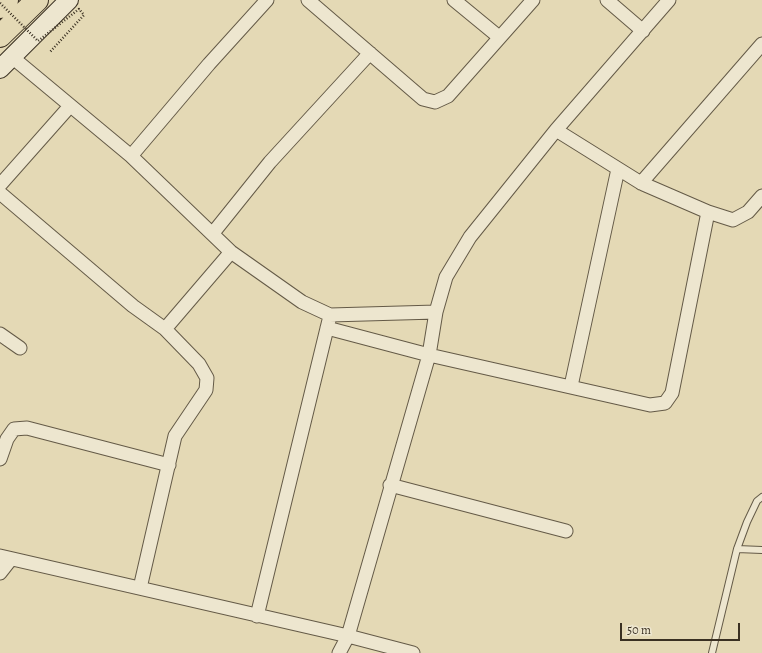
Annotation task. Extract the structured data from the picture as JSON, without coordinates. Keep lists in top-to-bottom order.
{
  "scale_bar": "50 m"
}
